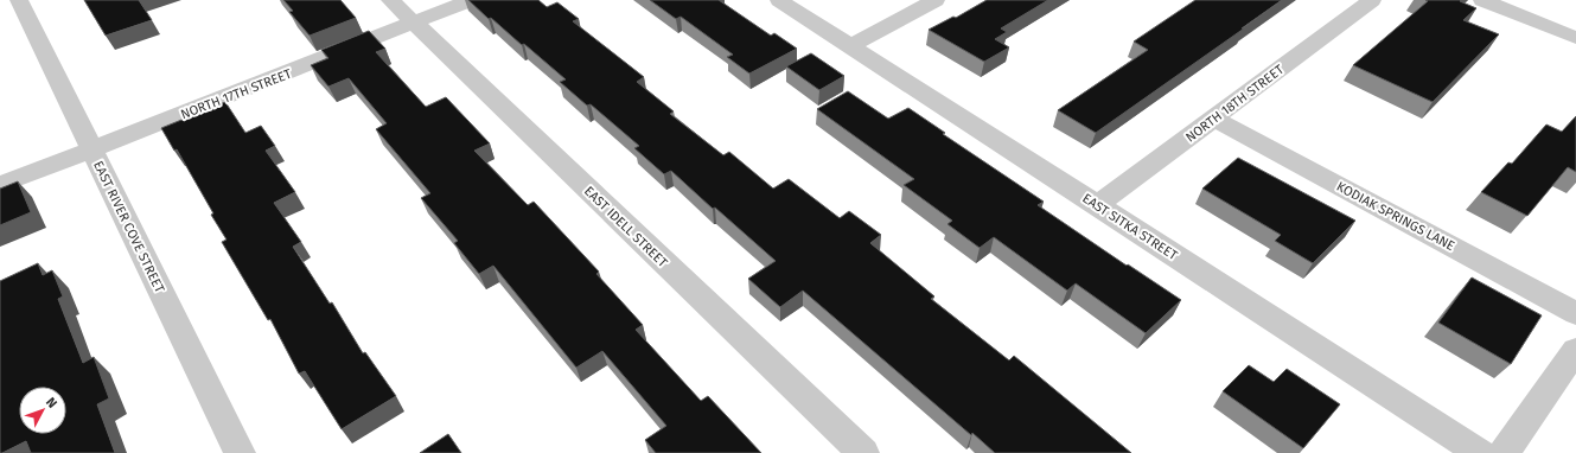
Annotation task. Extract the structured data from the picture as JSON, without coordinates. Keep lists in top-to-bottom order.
{
  "streets": {
    "street": [
      "NORTH 17TH STREET",
      "NORTH 18TH STREET",
      "KODIAK SPRINGS LANE",
      "EAST RIVER COVE STREET",
      "EAST IDELL STREET",
      "EAST SITKA STREET"
    ]
  },
  "crossings": [
    ["NORTH 17TH STREET", "EAST RIVER COVE STREET"],
    ["NORTH 17TH STREET", "EAST IDELL STREET"],
    ["NORTH 18TH STREET", "KODIAK SPRINGS LANE"],
    ["NORTH 18TH STREET", "EAST SITKA STREET"]
  ],
  "north": "top right"
}
